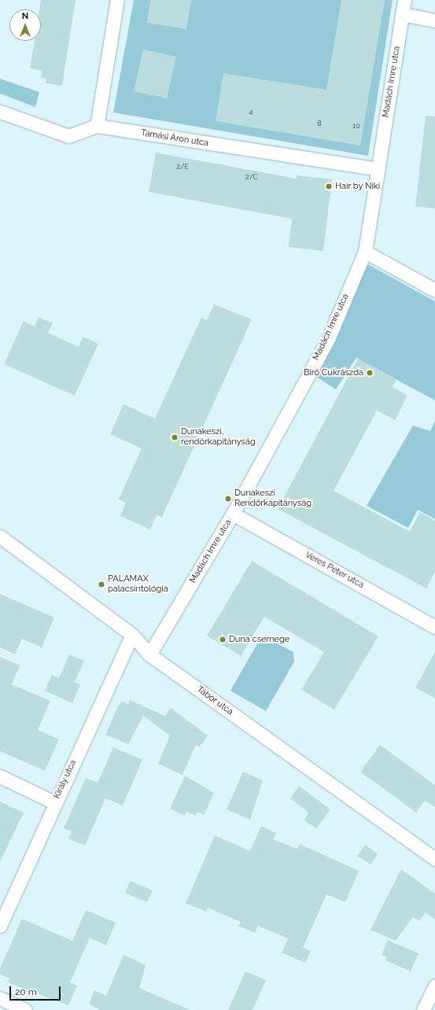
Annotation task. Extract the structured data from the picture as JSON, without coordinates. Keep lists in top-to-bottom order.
{
  "streets": {
    "street": [
      "Madách Imre utca",
      "Tamási Áron utca",
      "Veres Péter utca",
      "Tábor utca",
      "Király utca"
    ]
  },
  "crossings": [
    ["Madách Imre utca", "Tamási Áron utca"],
    ["Madách Imre utca", "Veres Péter utca"],
    ["Madách Imre utca", "Tábor utca"],
    ["Tábor utca", "Király utca"]
  ],
  "places": [
    "Hair by Niki",
    "Bíró Cukrászda",
    "Dunakeszi, rendőrkapitányság",
    "Dunakeszi Rendőrkapitányság",
    "PALAMAX palacsintológia",
    "Duna csemege"
  ],
  "house_numbers": [
    "4",
    "8",
    "10",
    "2/E",
    "2/C"
  ],
  "scale_bar": "20 m",
  "north": "top"
}
